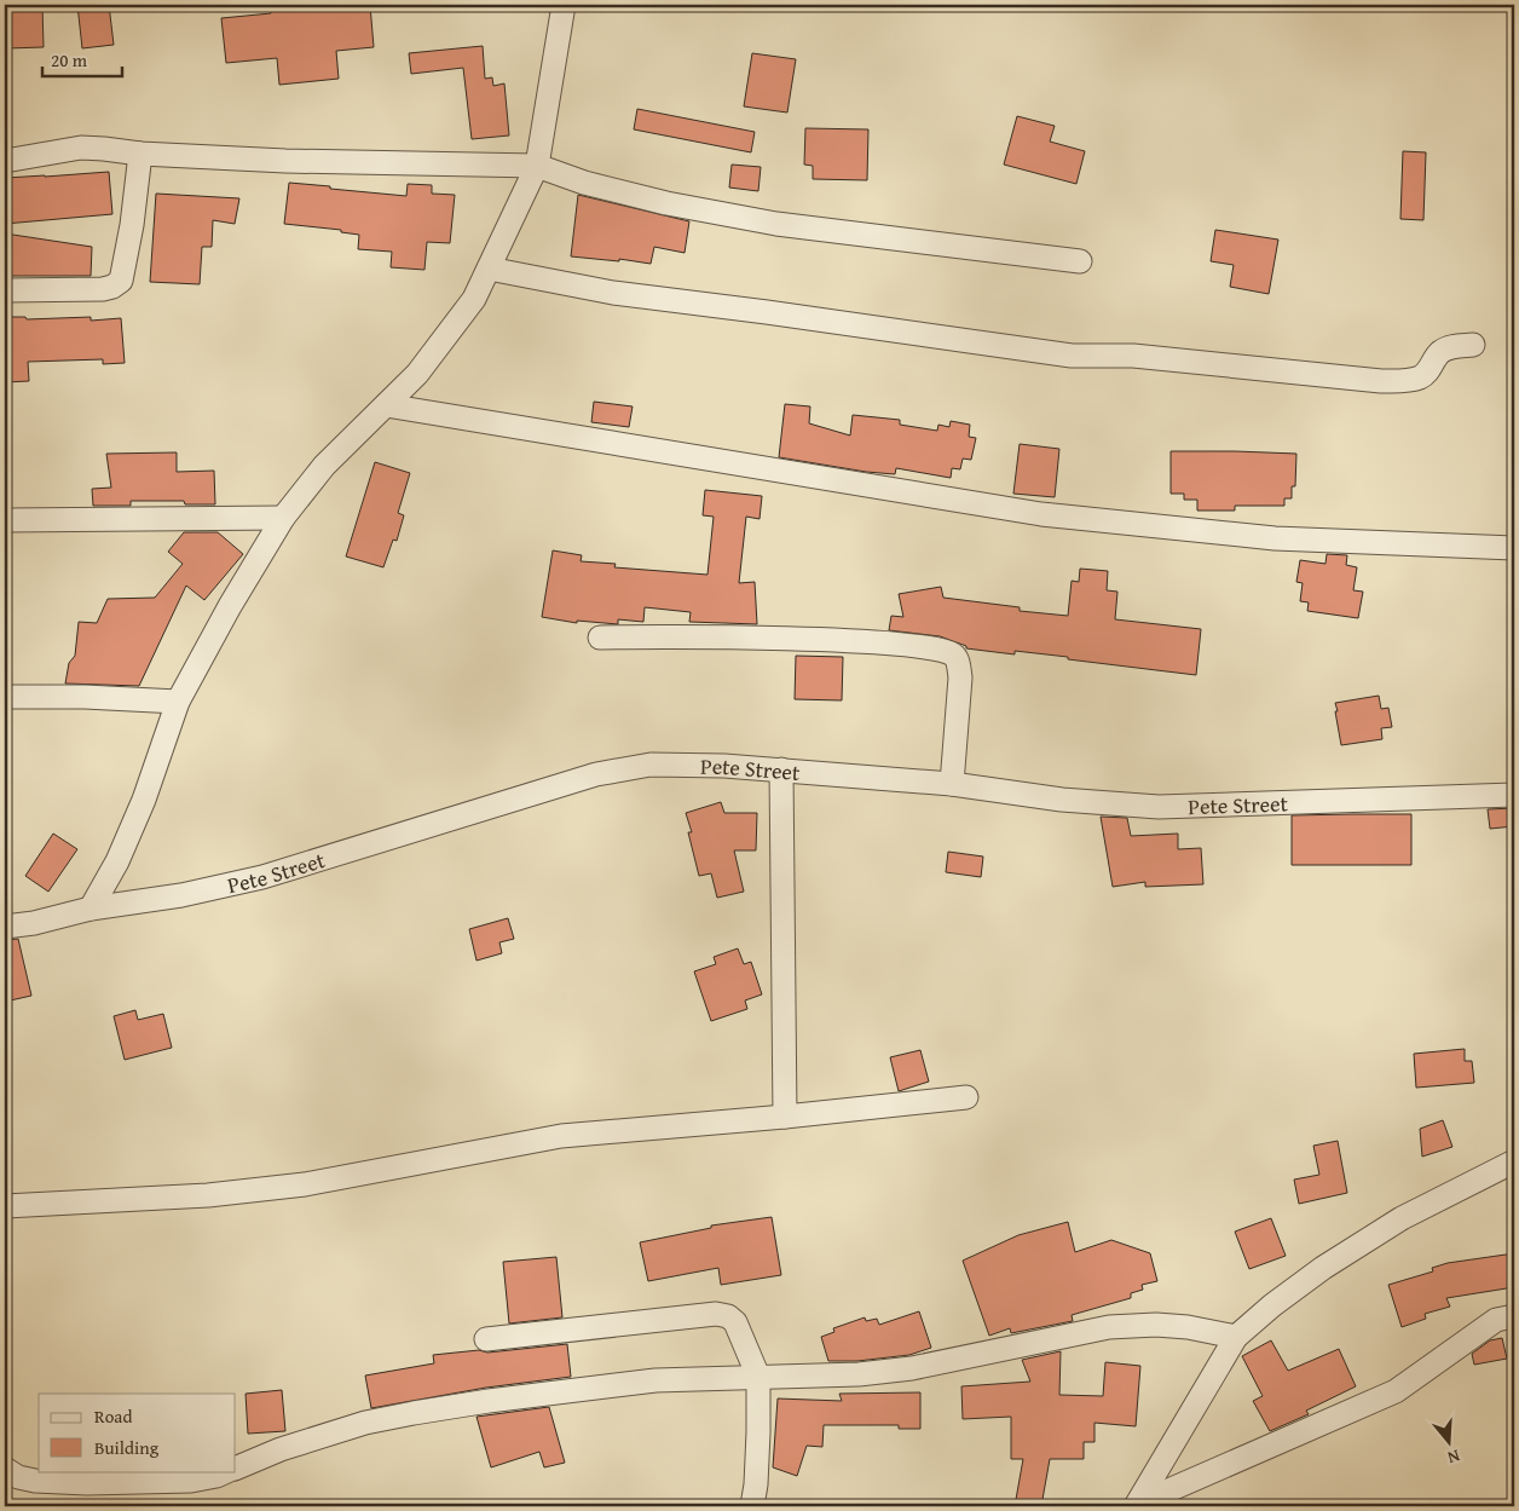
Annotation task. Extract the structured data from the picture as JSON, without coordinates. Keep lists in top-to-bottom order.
{
  "streets": {
    "street": ["Pete Street"]
  },
  "legend": ["Road", "Building"],
  "scale_bar": "20 m",
  "north": "bottom"
}
